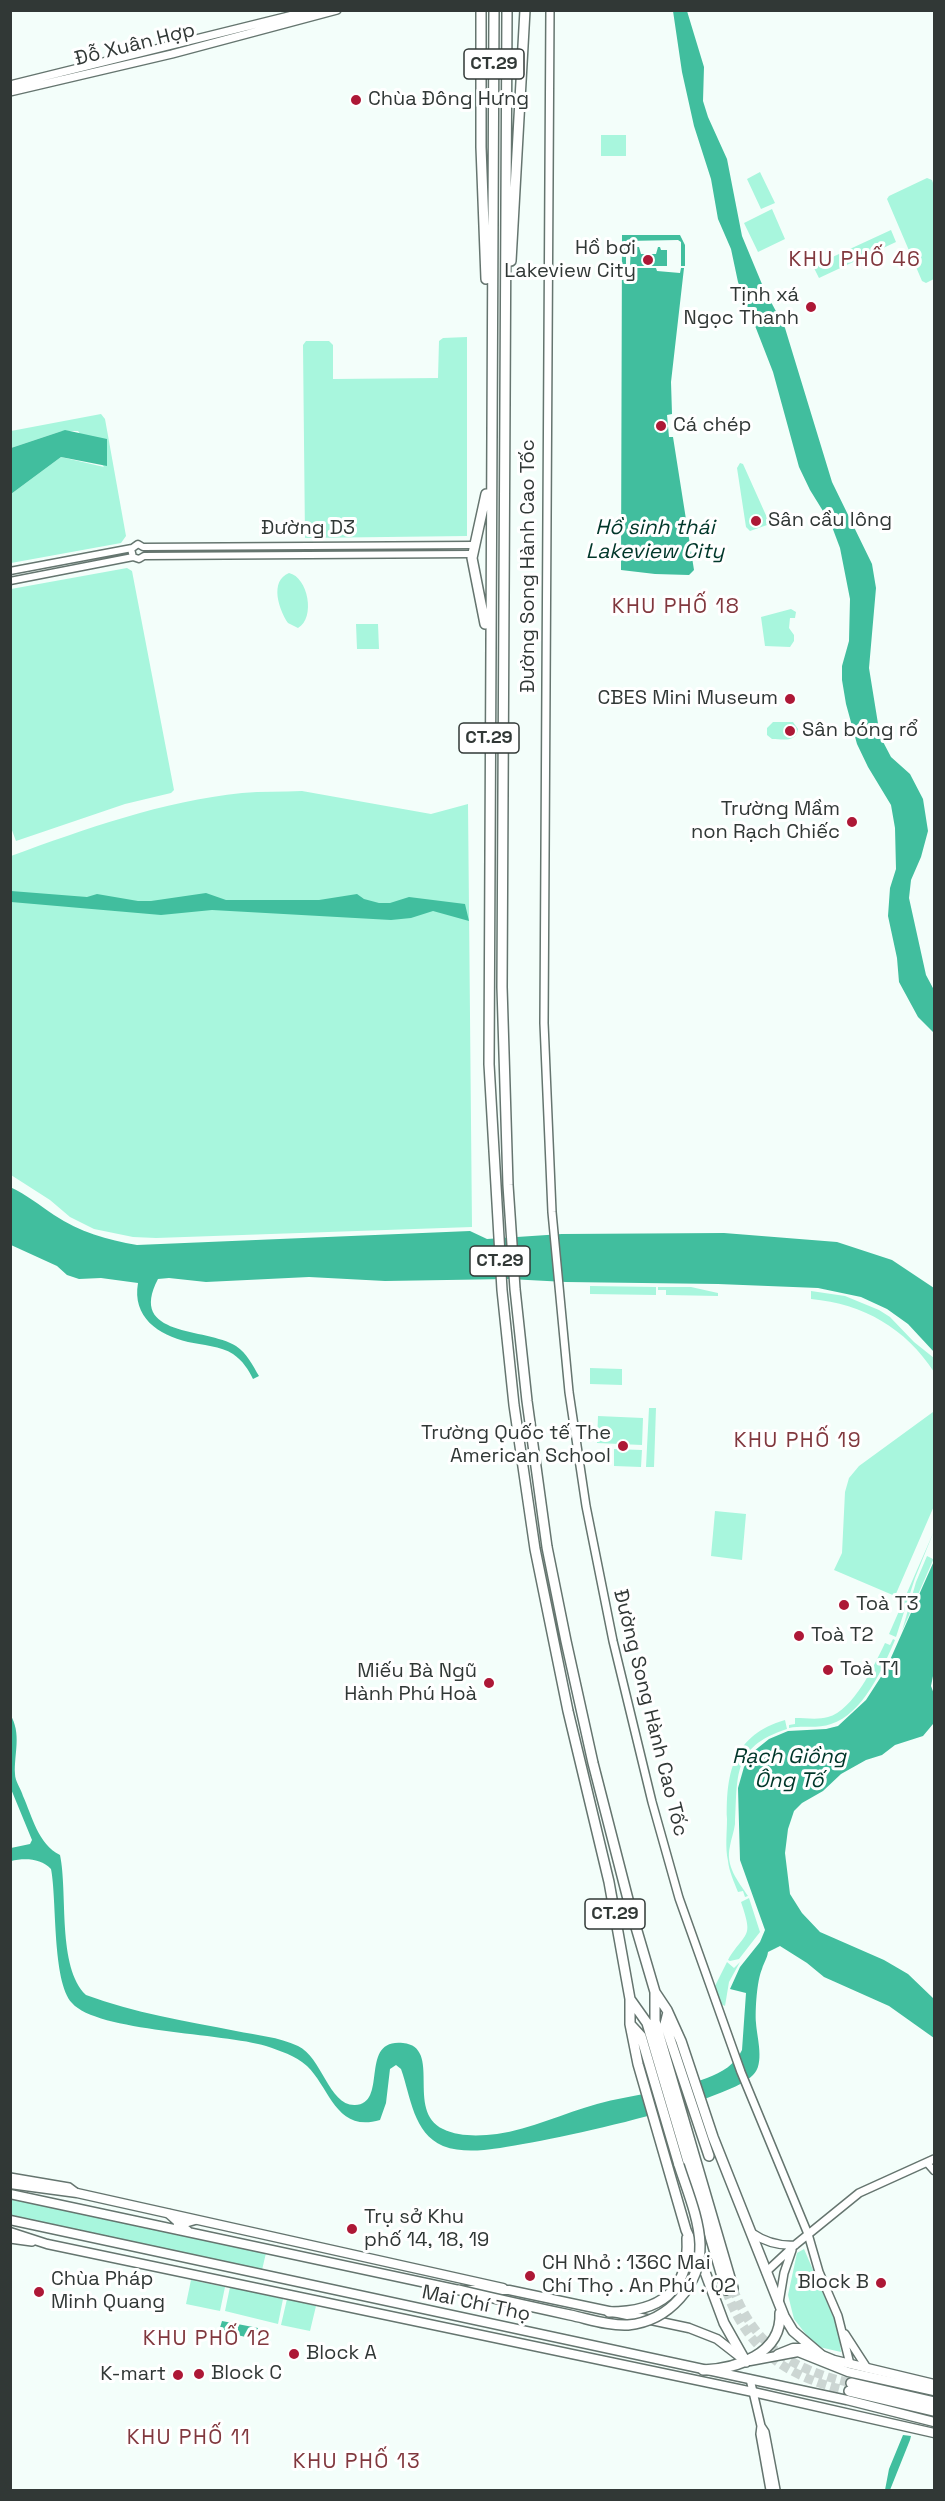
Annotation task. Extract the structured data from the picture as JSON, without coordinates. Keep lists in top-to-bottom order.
{
  "streets": {
    "highway": ["CT.29"],
    "main road": ["Đỗ Xuân Hợp", "Đường Song Hành Cao Tốc", "Mai Chí Thọ"],
    "street": ["Đường D3"]
  },
  "crossings": [
    ["CT.29", "Mai Chí Thọ"]
  ],
  "districts": [
    "KHU PHỐ 46",
    "KHU PHỐ 18",
    "KHU PHỐ 19",
    "KHU PHỐ 12",
    "KHU PHỐ 11",
    "KHU PHỐ 13"
  ],
  "water": ["Hồ sinh thái Lakeview City", "Rạch Giồng Ông Tố"],
  "places": [
    "Chùa Đông Hưng",
    "Hồ bơi Lakeview City",
    "Tịnh xá Ngọc Thanh",
    "Cá chép",
    "Sân cầu lông",
    "CBES Mini Museum",
    "Sân bóng rổ",
    "Trường Mầm non Rạch Chiếc",
    "Trường Quốc tế The American School",
    "Toà T3",
    "Toà T2",
    "Toà T1",
    "Miếu Bà Ngũ Hành Phú Hoà",
    "Trụ sở Khu phố 14, 18, 19",
    "CH Nhỏ : 136C Mai Chí Thọ . An Phú . Q2",
    "Block B",
    "Chùa Pháp Minh Quang",
    "Block A",
    "Block C",
    "K-mart"
  ]
}
